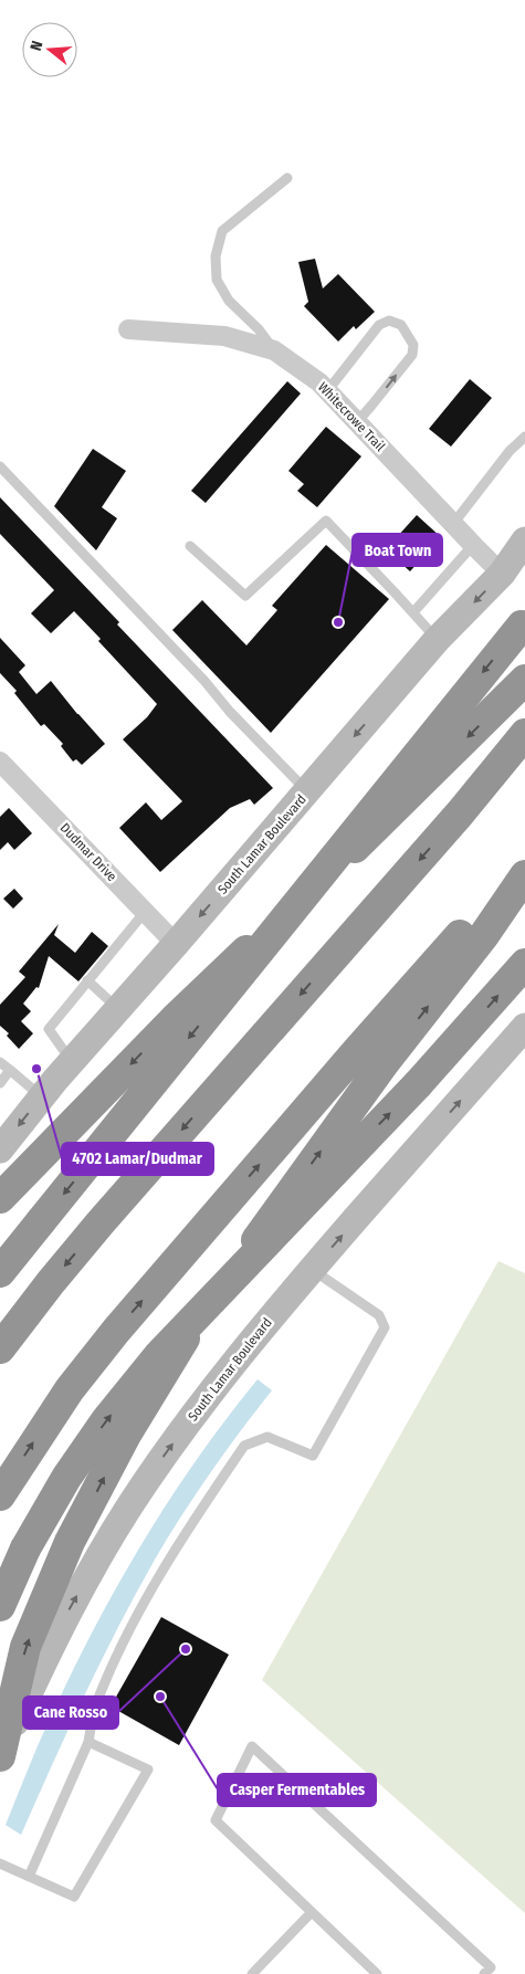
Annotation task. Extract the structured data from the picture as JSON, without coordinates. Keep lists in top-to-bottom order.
{
  "streets": {
    "main road": ["South Lamar Boulevard"],
    "street": ["Whitecrowe Trail", "Dudmar Drive"]
  },
  "crossings": [
    ["Whitecrowe Trail", "South Lamar Boulevard"],
    ["South Lamar Boulevard", "Dudmar Drive"]
  ],
  "places": [
    "Boat Town",
    "4702 Lamar/Dudmar",
    "Cane Rosso",
    "Casper Fermentables"
  ],
  "north": "left"
}
